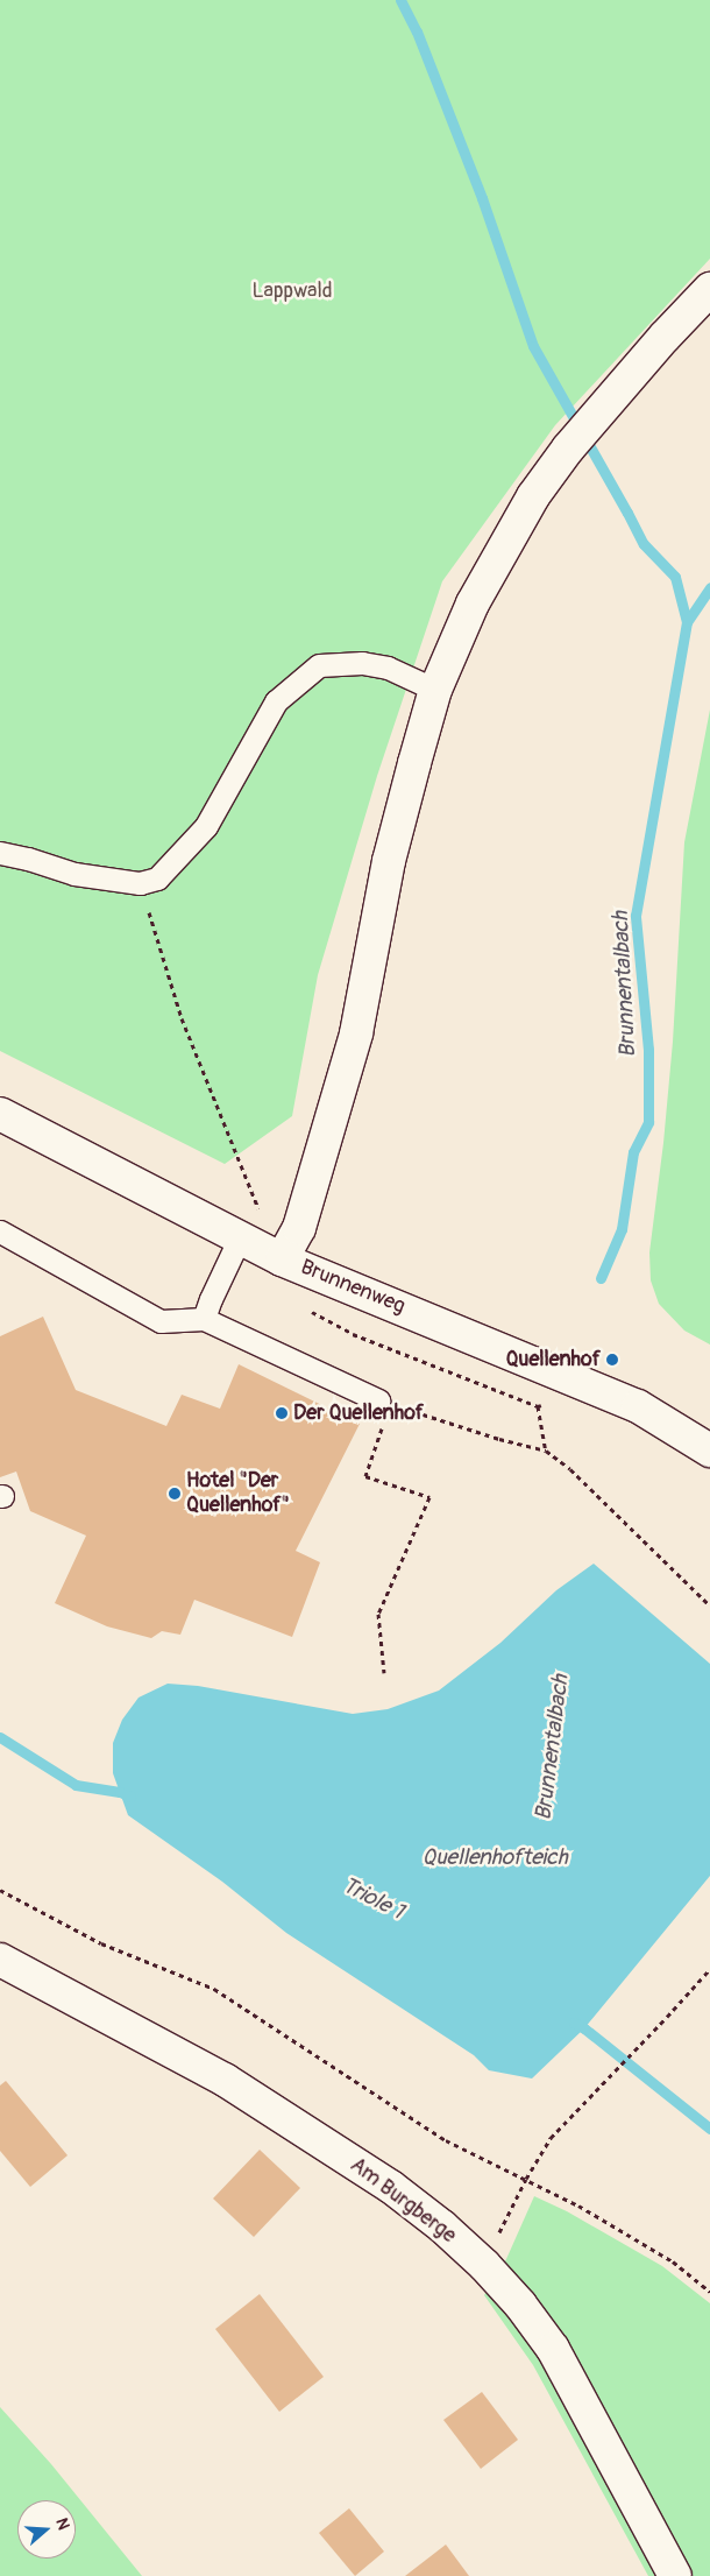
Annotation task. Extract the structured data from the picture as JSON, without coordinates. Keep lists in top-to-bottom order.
{
  "streets": {
    "main road": ["Brunnenweg", "Am Burgberge"]
  },
  "water": ["Brunnentalbach", "Quellenhofteich", "Triole 1"],
  "parks": ["Lappwald"],
  "places": ["Quellenhof", "Der Quellenhof", "Hotel \"Der Quellenhof\""],
  "north": "right"
}
